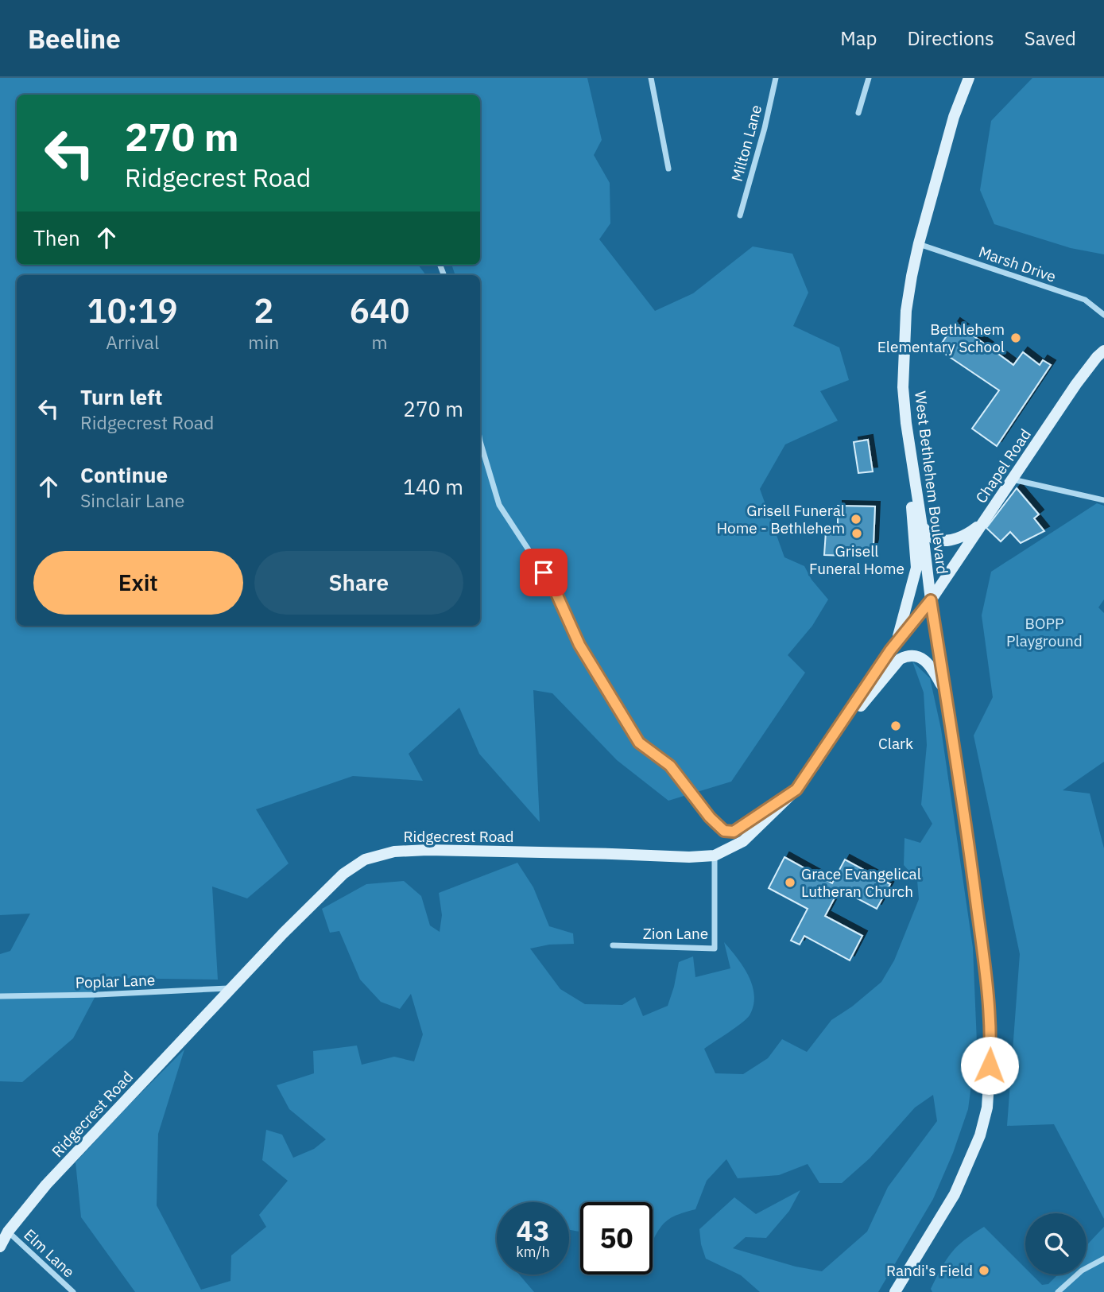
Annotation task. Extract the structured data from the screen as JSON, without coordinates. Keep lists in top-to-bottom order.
{
  "streets": {
    "main road": ["Chapel Road", "West Bethlehem Boulevard", "Ridgecrest Road"],
    "street": [
      "Milton Lane",
      "Marsh Drive",
      "Zion Lane",
      "Poplar Lane",
      "Elm Lane"
    ]
  },
  "crossings": [
    ["Marsh Drive", "West Bethlehem Boulevard"],
    ["Chapel Road", "West Bethlehem Boulevard"],
    ["Chapel Road", "Ridgecrest Road"],
    ["West Bethlehem Boulevard", "Ridgecrest Road"],
    ["Ridgecrest Road", "Zion Lane"],
    ["Ridgecrest Road", "Poplar Lane"],
    ["Ridgecrest Road", "Elm Lane"]
  ],
  "parks": ["BOPP Playground"],
  "places": [
    "Bethlehem Elementary School",
    "Grisell Funeral Home - Bethlehem",
    "Grisell Funeral Home",
    "Clark",
    "Grace Evangelical Lutheran Church",
    "Randi's Field"
  ],
  "page": {
    "header": "Beeline",
    "nav": ["Map", "Directions", "Saved"],
    "turn": ["270 m", "Ridgecrest Road"],
    "then": "Then",
    "eta": [
      "10:19",
      "Arrival",
      "2",
      "min",
      "640",
      "m"
    ],
    "list": [
      {
        "name": "Turn left",
        "note": "Ridgecrest Road",
        "value": "270 m"
      },
      {
        "name": "Continue",
        "note": "Sinclair Lane",
        "value": "140 m"
      }
    ],
    "buttons": ["Exit", "Share"],
    "speed": "43 km/h",
    "limit": "50"
  }
}
